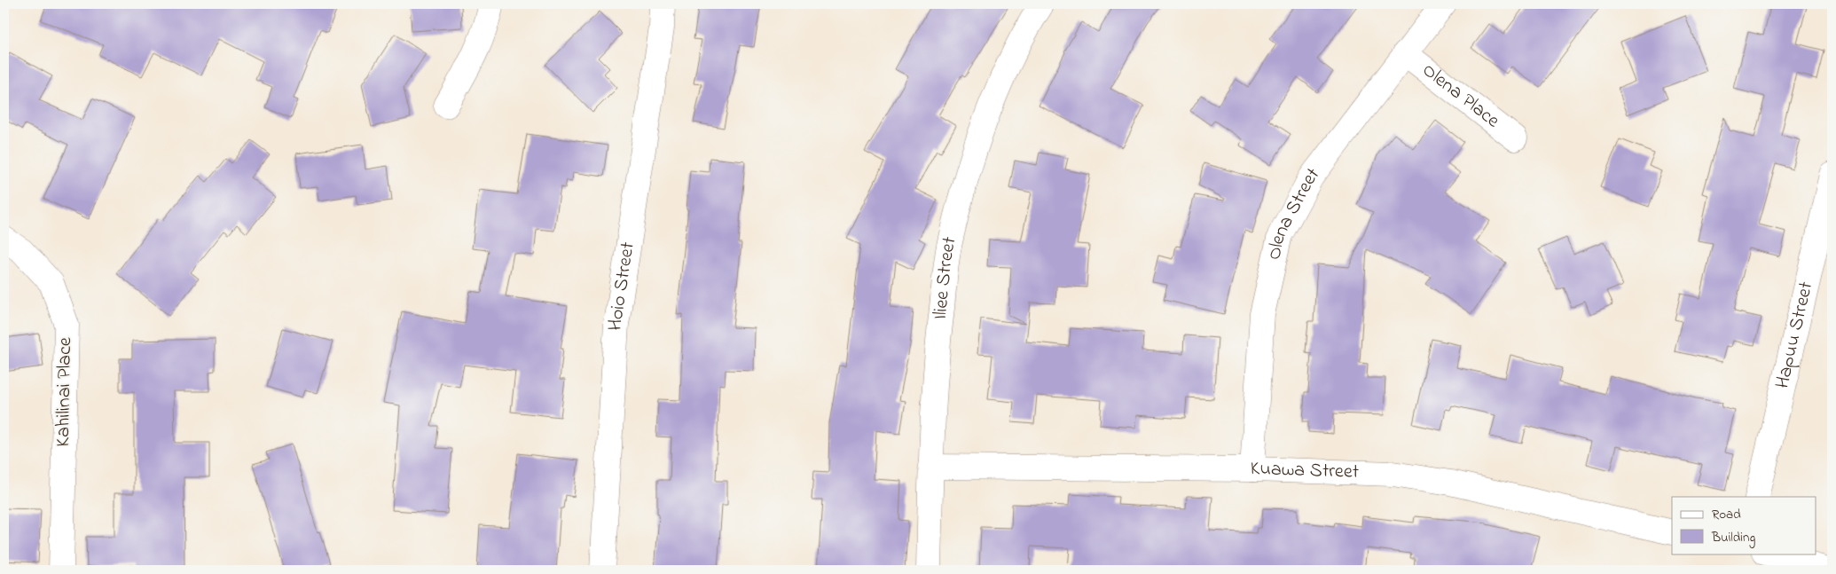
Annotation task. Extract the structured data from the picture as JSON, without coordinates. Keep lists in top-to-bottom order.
{
  "streets": {
    "street": [
      "Olena Place",
      "Olena Street",
      "Iliee Street",
      "Hoio Street",
      "Hapuu Street",
      "Kahilinai Place",
      "Kuawa Street"
    ]
  },
  "crossings": [
    ["Olena Place", "Olena Street"],
    ["Olena Street", "Kuawa Street"],
    ["Iliee Street", "Kuawa Street"]
  ],
  "legend": ["Road", "Building"]
}
